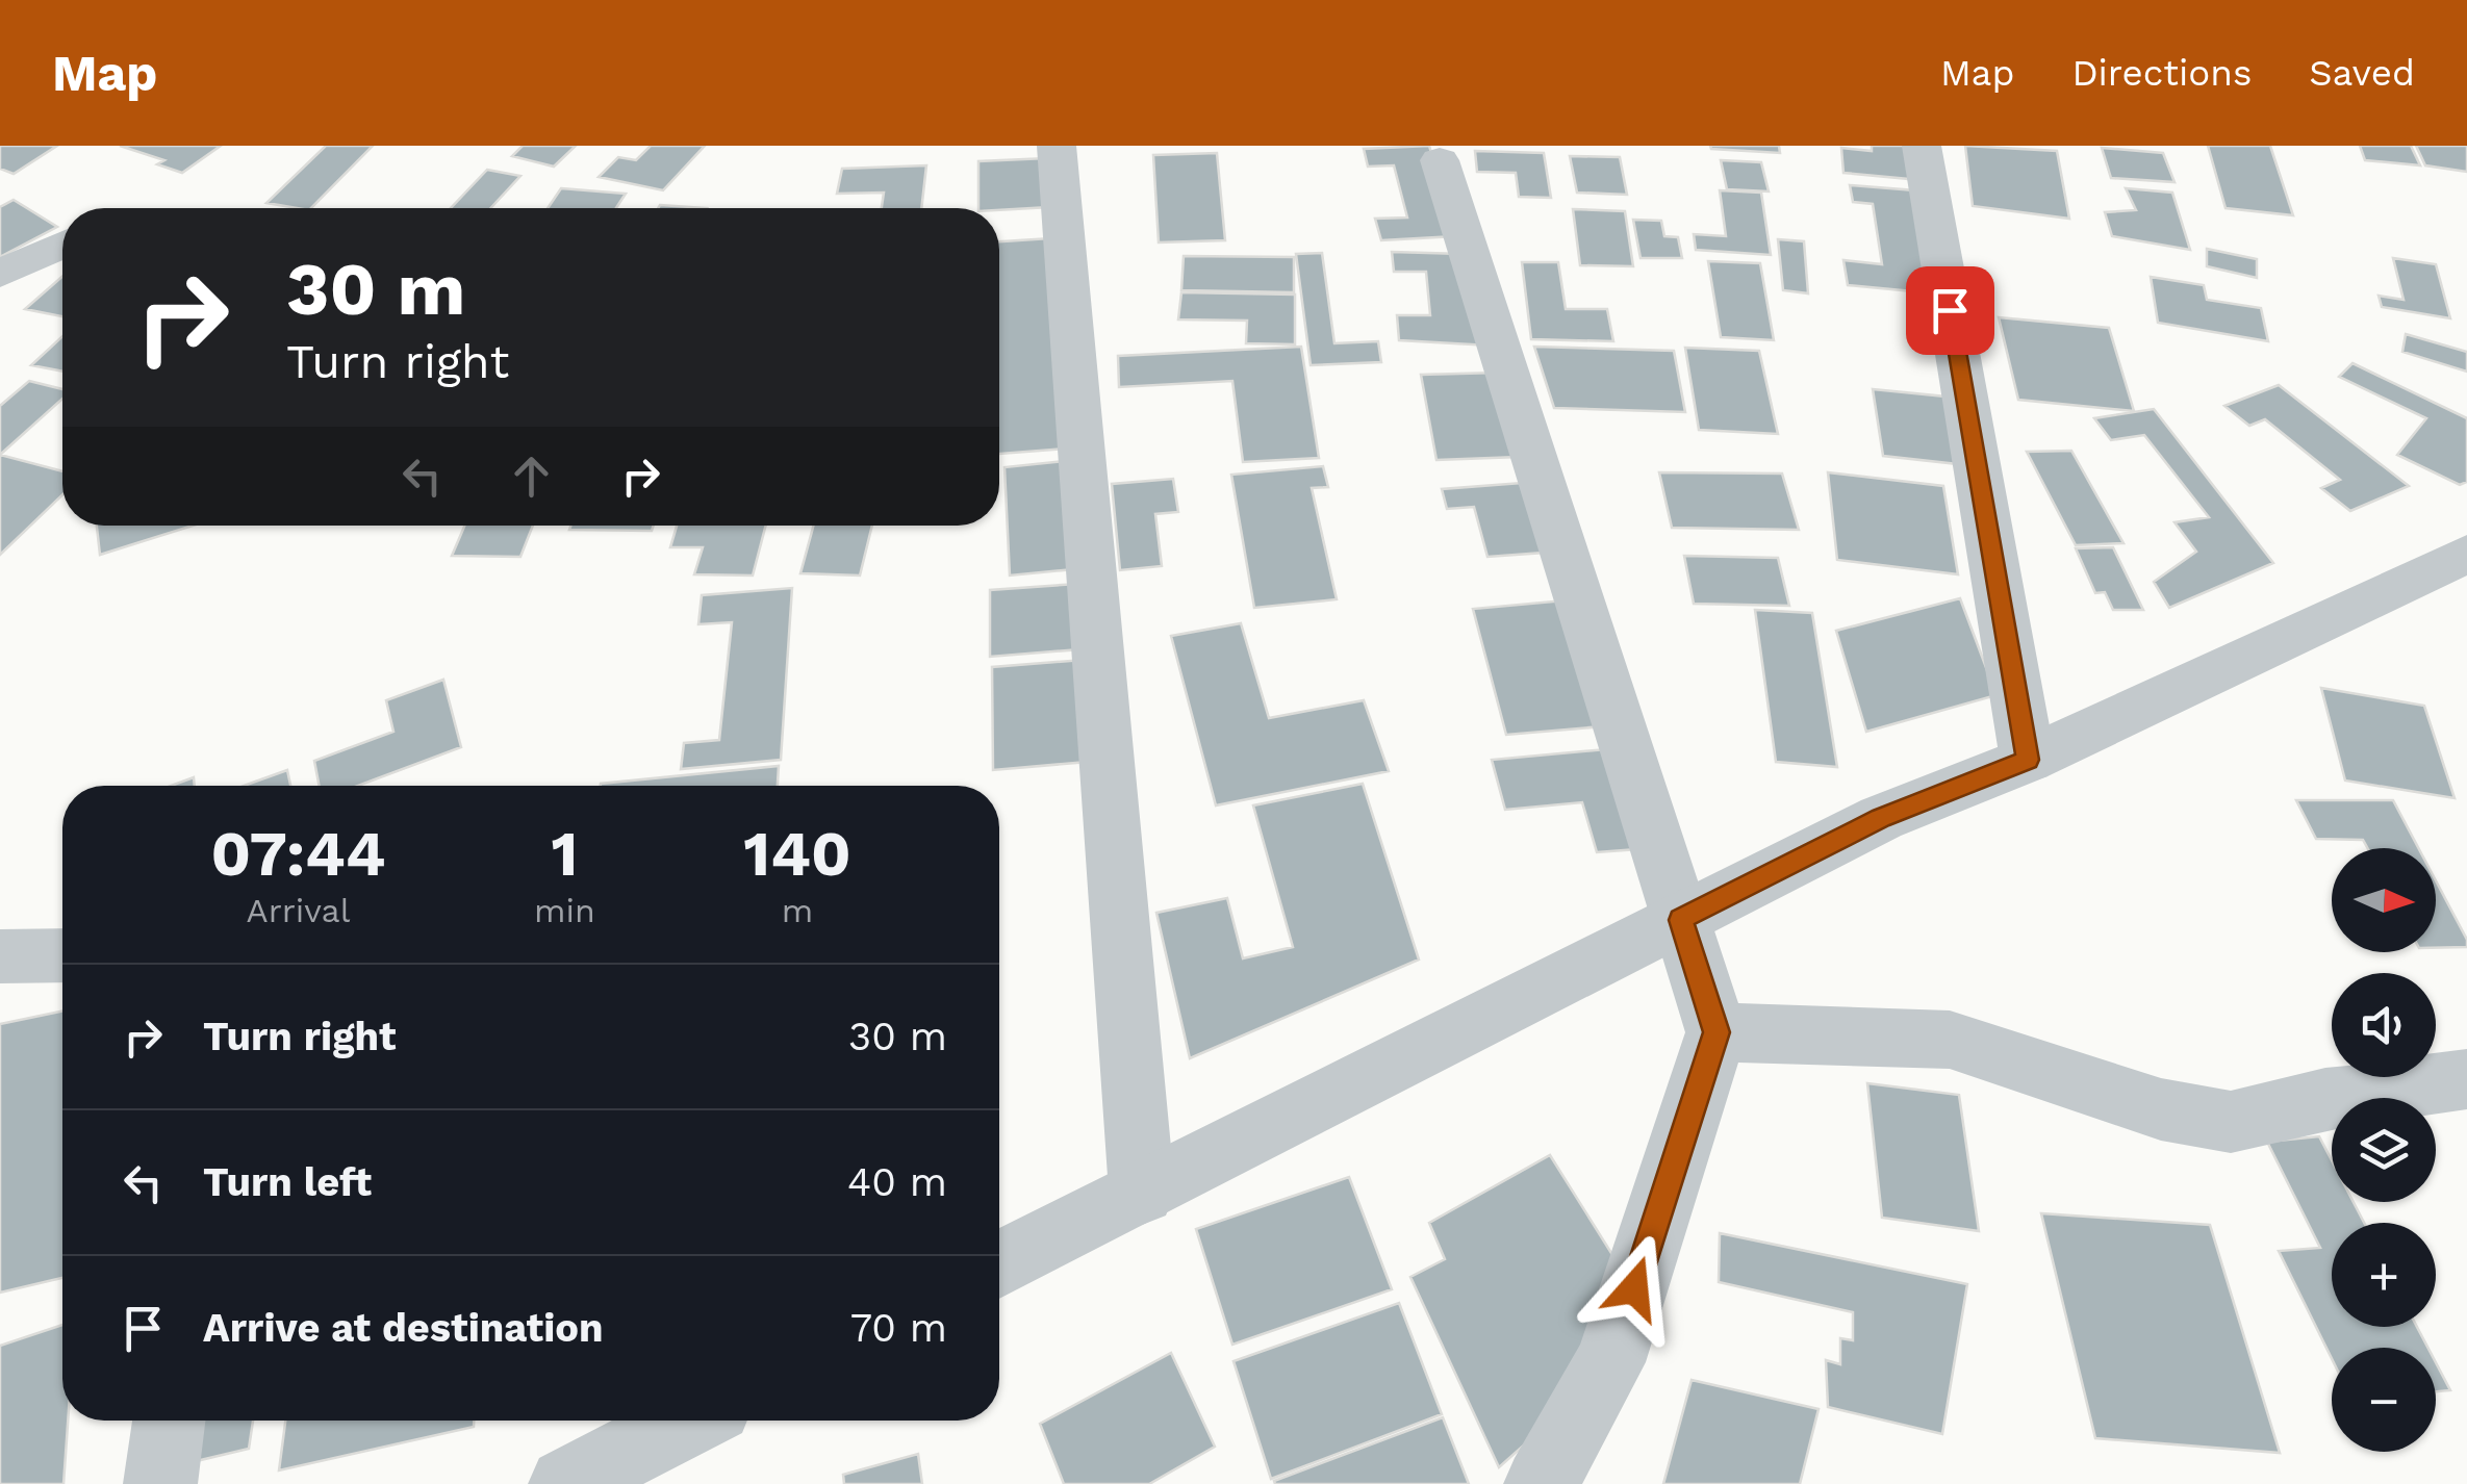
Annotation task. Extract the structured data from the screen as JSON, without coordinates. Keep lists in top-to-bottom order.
{
  "north": "right",
  "page": {
    "header": "Map",
    "nav": ["Map", "Directions", "Saved"],
    "turn": ["30 m", "Turn right"],
    "eta": [
      "07:44",
      "Arrival",
      "1",
      "min",
      "140",
      "m"
    ],
    "map_buttons": ["+", "−"],
    "list": [
      {
        "name": "Turn right",
        "value": "30 m"
      },
      {
        "name": "Turn left",
        "value": "40 m"
      },
      {
        "name": "Arrive at destination",
        "value": "70 m"
      }
    ]
  }
}
